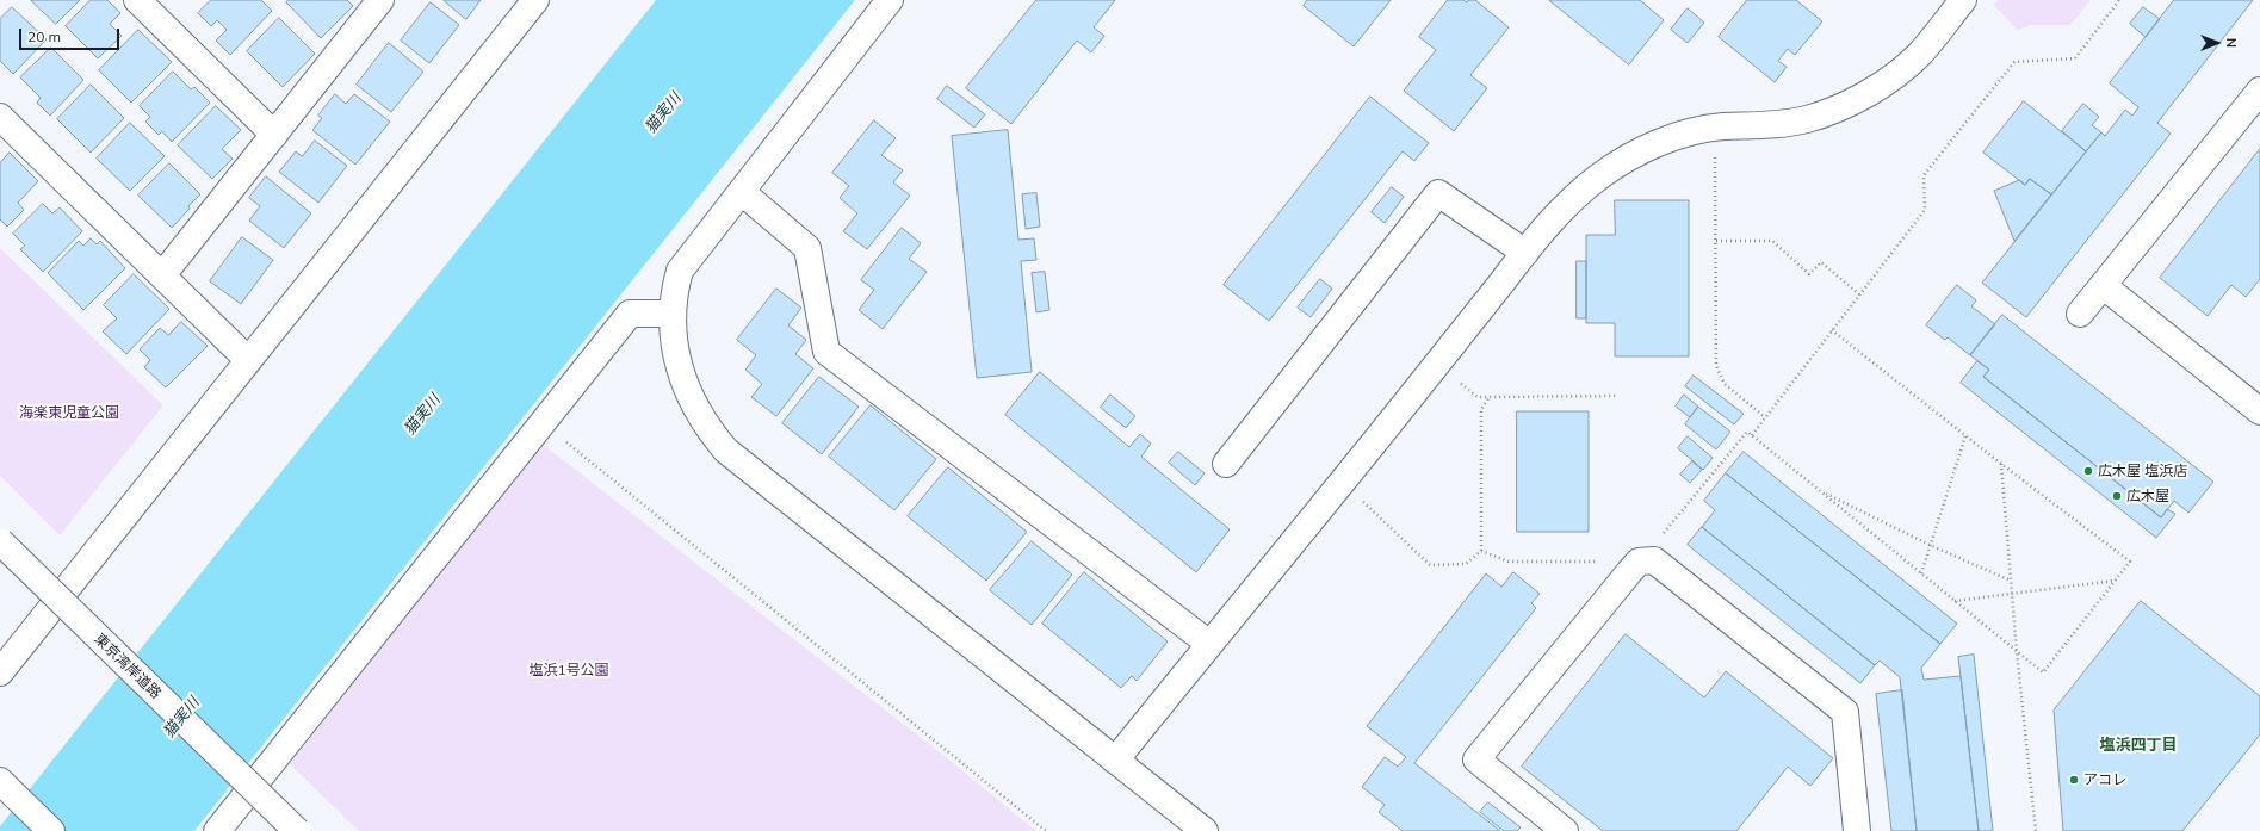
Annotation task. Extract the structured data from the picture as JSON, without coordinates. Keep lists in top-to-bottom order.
{
  "streets": {
    "main road": ["東京湾岸道路"]
  },
  "districts": ["塩浜四丁目"],
  "water": ["猫実川"],
  "parks": ["海楽東児童公園", "塩浜1号公園"],
  "places": ["広木屋 塩浜店", "広木屋", "アコレ"],
  "scale_bar": "20 m",
  "north": "right"
}
